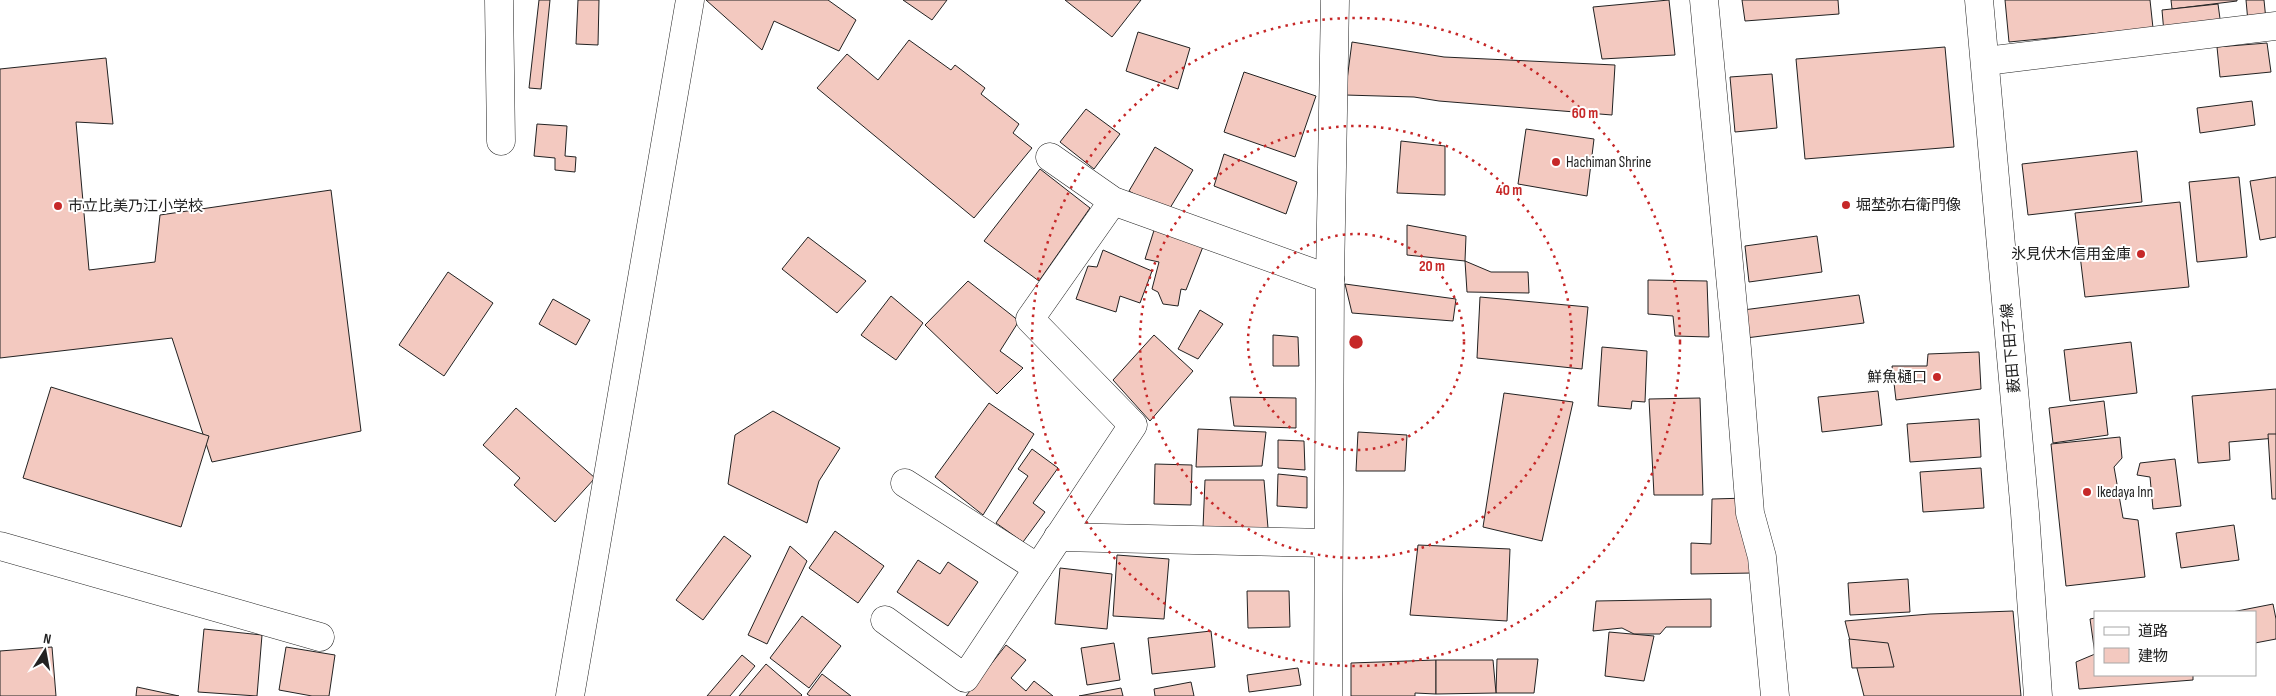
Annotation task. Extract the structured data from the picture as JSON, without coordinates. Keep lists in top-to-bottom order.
{
  "streets": {
    "street": ["薮田下田子線"]
  },
  "places": [
    "Hachiman Shrine",
    "堀埜弥右衛門像",
    "市立比美乃江小学校",
    "氷見伏木信用金庫",
    "鮮魚樋口",
    "Ikedaya Inn"
  ],
  "legend": ["道路", "建物"],
  "north": "top",
  "rings": ["60 m", "40 m", "20 m"]
}
